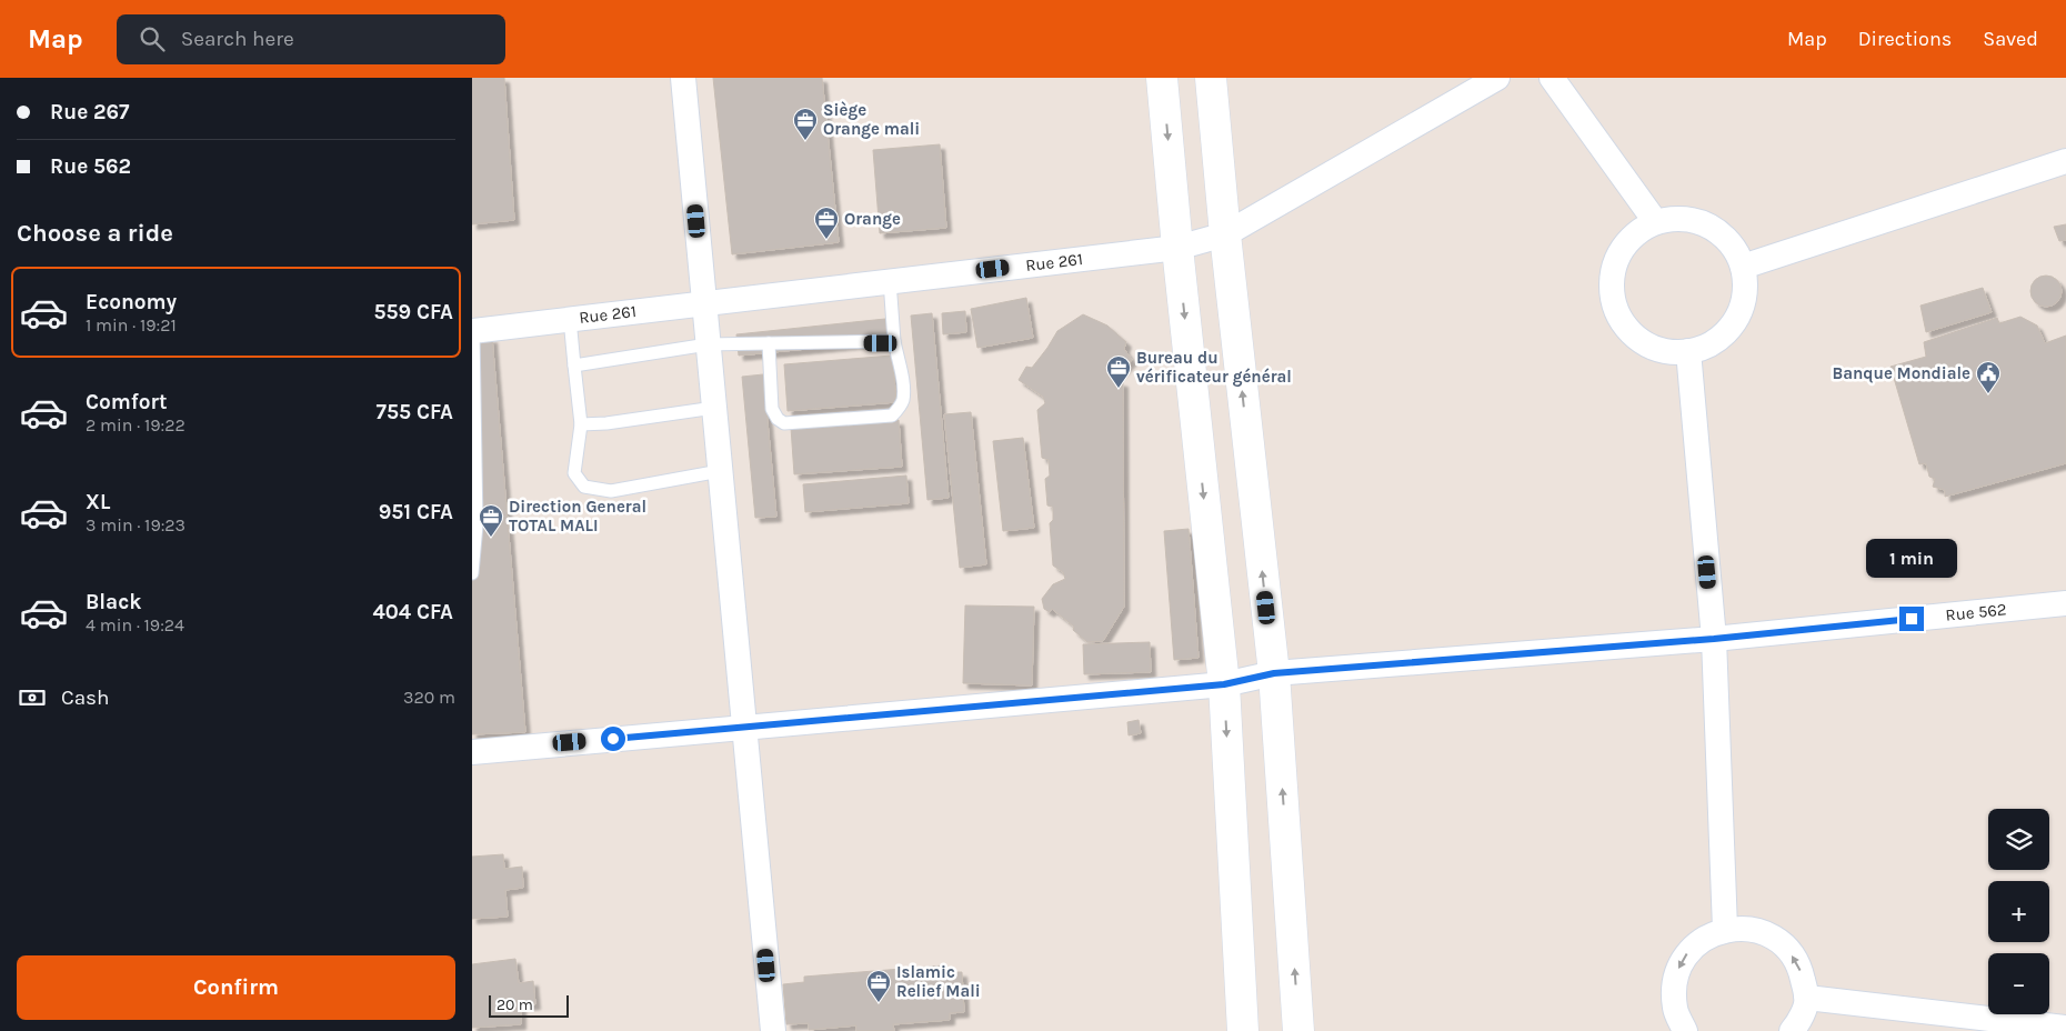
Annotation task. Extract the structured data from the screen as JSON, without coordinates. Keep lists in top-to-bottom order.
{
  "streets": {
    "street": ["Rue 261", "Rue 562"]
  },
  "places": {
    "office": [
      "Siège Orange mali",
      "Orange",
      "Bureau du vérificateur général",
      "Direction General TOTAL MALI",
      "Islamic Relief Mali"
    ],
    "public building": ["Banque Mondiale"]
  },
  "scale_bar": "20 m",
  "page": {
    "header": "Map",
    "search": "Search here",
    "nav": ["Map", "Directions", "Saved"],
    "banner": ["Rue 267", "Rue 562"],
    "heading": "Choose a ride",
    "list": [
      {
        "name": "Economy",
        "note": "1 min · 19:21",
        "value": "559 CFA"
      },
      {
        "name": "Comfort",
        "note": "2 min · 19:22",
        "value": "755 CFA"
      },
      {
        "name": "XL",
        "note": "3 min · 19:23",
        "value": "951 CFA"
      },
      {
        "name": "Black",
        "note": "4 min · 19:24",
        "value": "404 CFA"
      }
    ],
    "bubble": "1 min",
    "pay": ["Cash", "320 m"],
    "map_buttons": ["+", "−"],
    "buttons": "Confirm",
    "scale": "20 m"
  }
}
